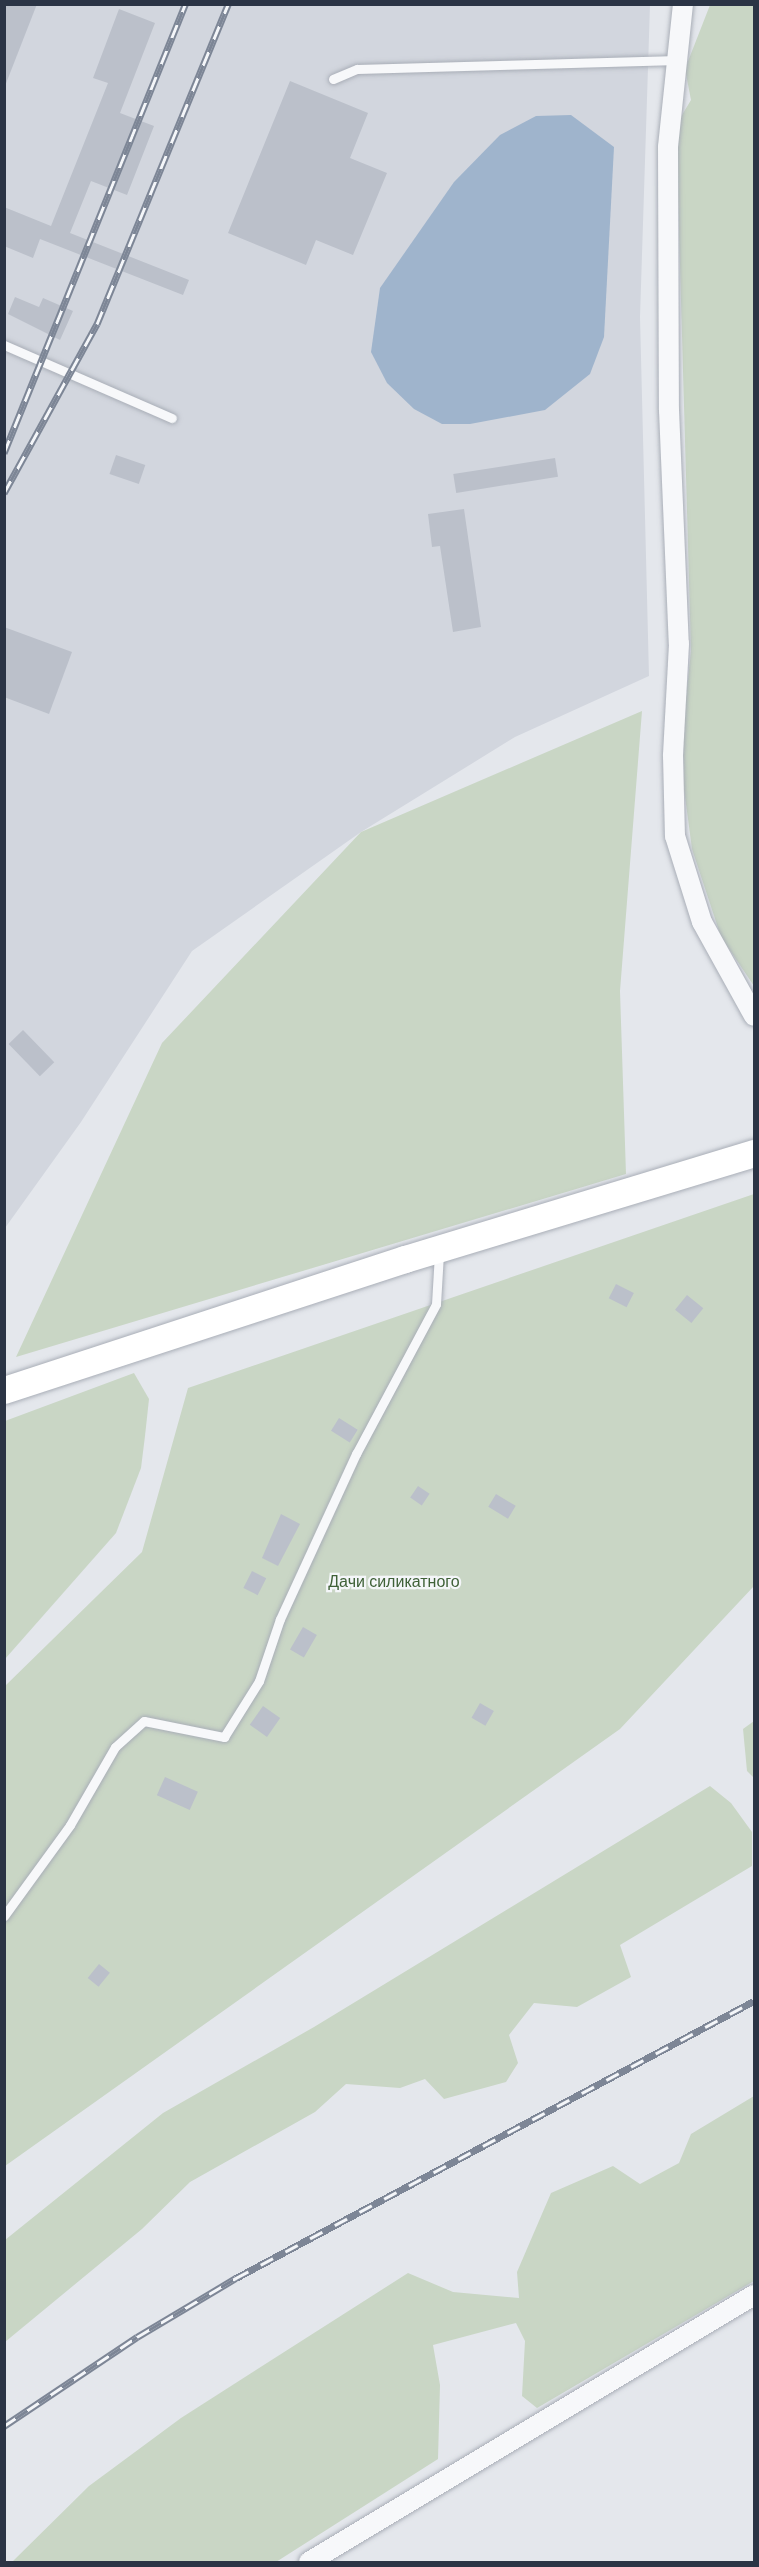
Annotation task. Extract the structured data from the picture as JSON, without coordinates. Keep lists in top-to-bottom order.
{
  "parks": ["Дачи силикатного"]
}
